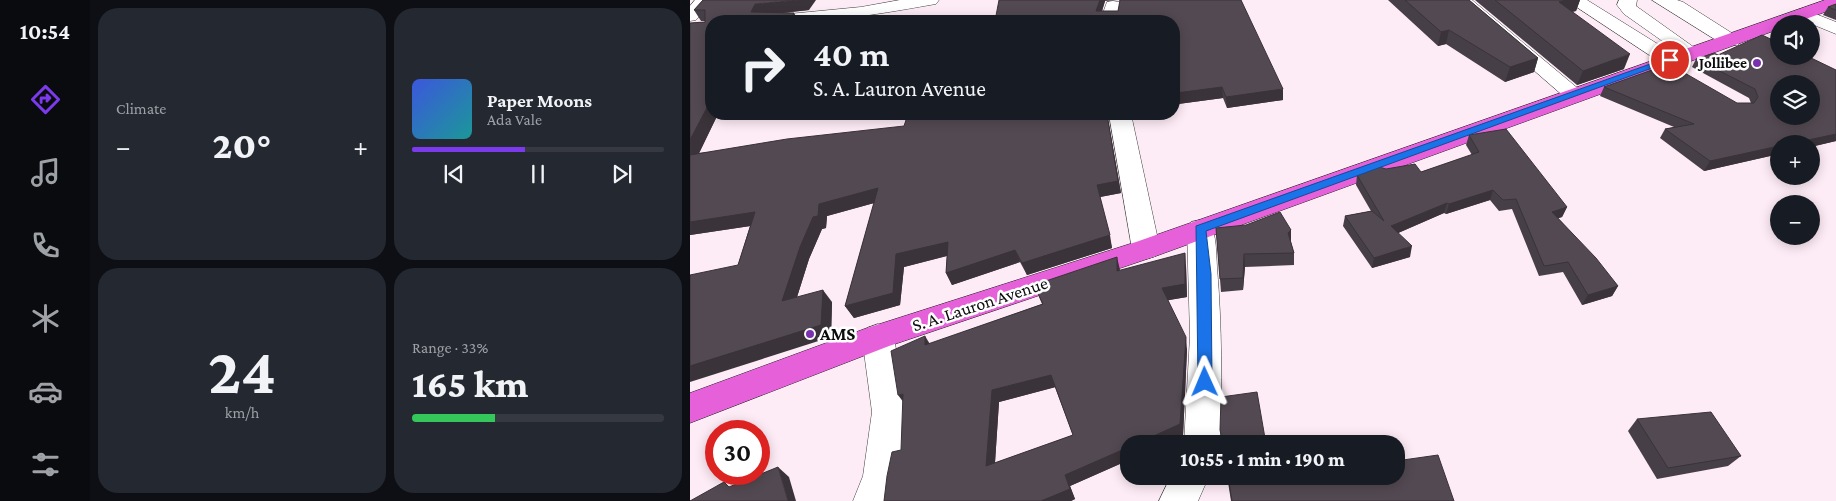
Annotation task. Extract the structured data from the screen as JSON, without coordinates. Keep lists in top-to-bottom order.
{
  "streets": {
    "highway": ["S. A. Lauron Avenue"]
  },
  "places": ["Jollibee", "AMS"],
  "page": {
    "tabs": "10:54",
    "tile": [
      "Climate",
      ["24", "km/h"],
      ["Range · 33%", "165 km"]
    ],
    "map_buttons": ["+", "−"],
    "turn": ["40 m", "S. A. Lauron Avenue"],
    "song": ["Paper Moons", "Ada Vale"],
    "heat": ["−", "20°", "+"],
    "limit": "30",
    "trip": "10:55 · 1 min · 190 m"
  }
}
